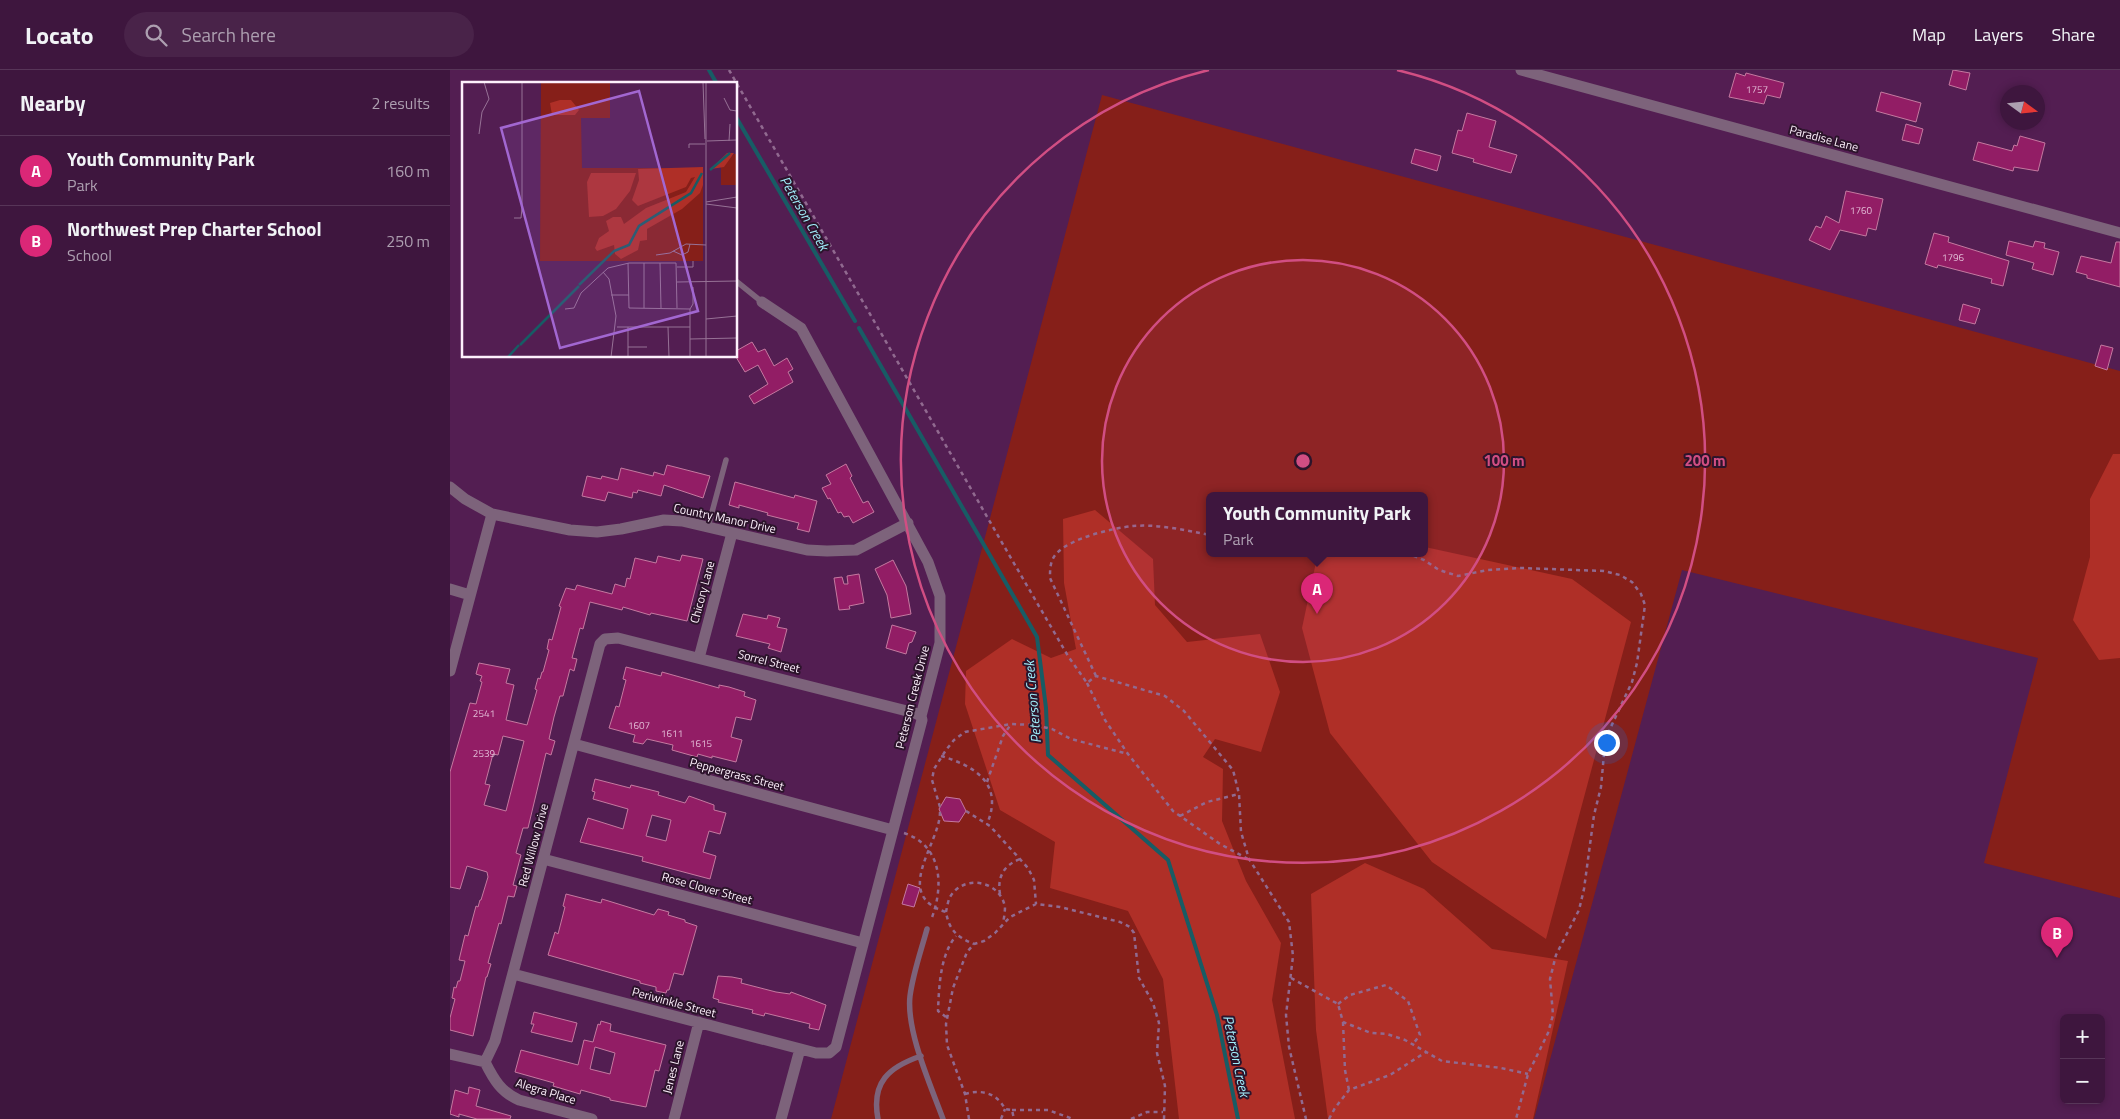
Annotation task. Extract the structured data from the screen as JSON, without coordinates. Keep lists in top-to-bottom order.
{
  "streets": {
    "street": [
      "Paradise Lane",
      "Country Manor Drive",
      "Chicory Lane",
      "Sorrel Street",
      "Peterson Creek Drive",
      "Peppergrass Street",
      "Red Willow Drive",
      "Rose Clover Street",
      "Periwinkle Street",
      "Jenes Lane",
      "Alegra Place"
    ]
  },
  "crossings": [
    ["Country Manor Drive", "Chicory Lane"],
    ["Country Manor Drive", "Peterson Creek Drive"],
    ["Chicory Lane", "Sorrel Street"],
    ["Sorrel Street", "Peterson Creek Drive"],
    ["Sorrel Street", "Red Willow Drive"],
    ["Peterson Creek Drive", "Peppergrass Street"],
    ["Peterson Creek Drive", "Rose Clover Street"],
    ["Peterson Creek Drive", "Periwinkle Street"],
    ["Peppergrass Street", "Red Willow Drive"],
    ["Red Willow Drive", "Rose Clover Street"],
    ["Red Willow Drive", "Periwinkle Street"],
    ["Red Willow Drive", "Alegra Place"],
    ["Periwinkle Street", "Jenes Lane"]
  ],
  "water": ["Peterson Creek"],
  "house_numbers": [
    "1757",
    "1760",
    "1796",
    "2541",
    "1607",
    "1611",
    "1615",
    "2539"
  ],
  "north": "right",
  "page": {
    "header": "Locato",
    "search": "Search here",
    "nav": ["Map", "Layers", "Share"],
    "heading": ["Nearby", "2 results"],
    "list": [
      {
        "mark": "A",
        "name": "Youth Community Park",
        "note": "Park",
        "value": "160 m"
      },
      {
        "mark": "B",
        "name": "Northwest Prep Charter School",
        "note": "School",
        "value": "250 m"
      }
    ],
    "popup": ["Youth Community Park", "Park"],
    "pins": ["A", "B"],
    "map_buttons": ["+", "−"]
  },
  "rings": ["100 m", "200 m"]
}
